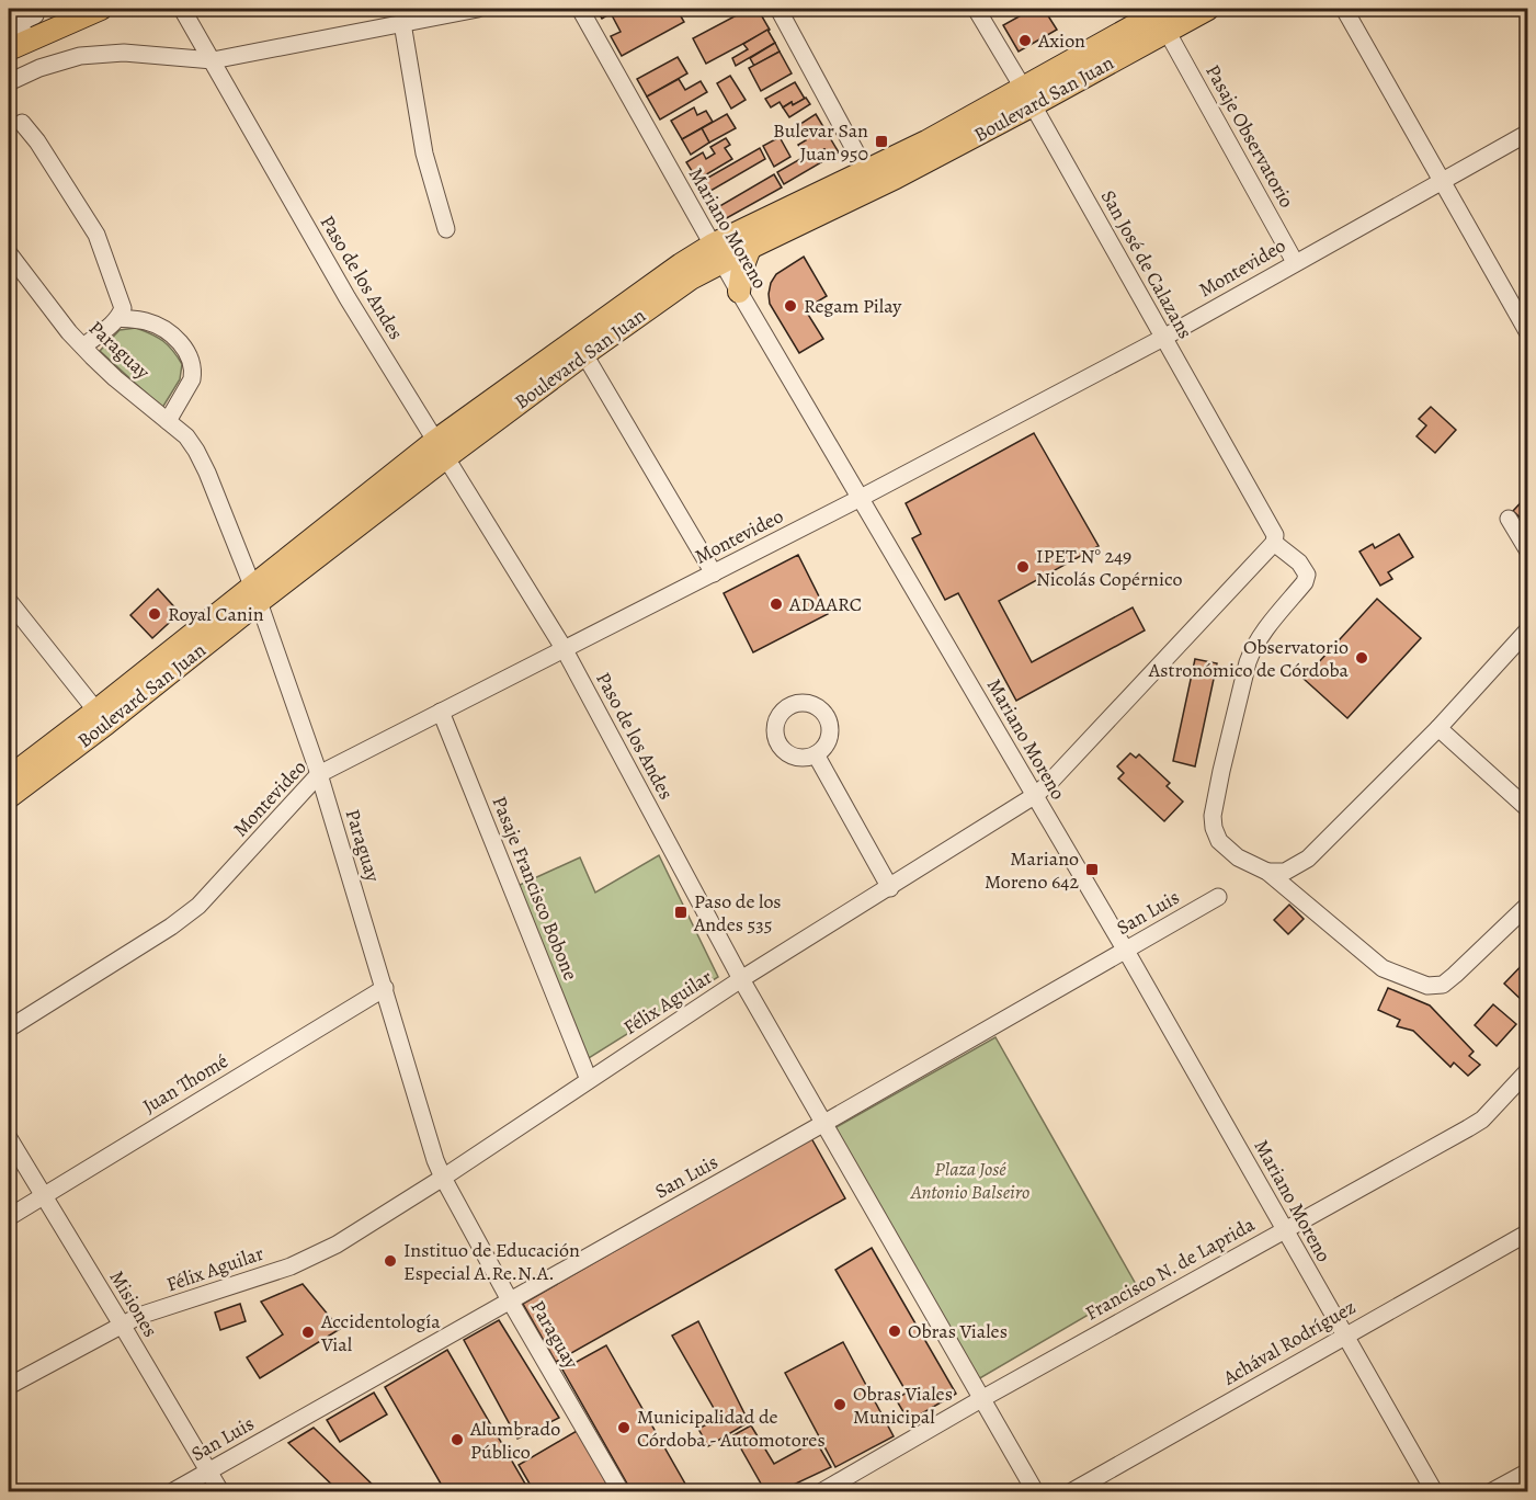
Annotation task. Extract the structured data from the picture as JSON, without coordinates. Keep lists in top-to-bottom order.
{
  "streets": {
    "main road": ["Boulevard San Juan"],
    "street": [
      "Pasaje Observatorio",
      "Mariano Moreno",
      "San José de Calazans",
      "Montevideo",
      "Paso de los Andes",
      "Paraguay",
      "Pasaje Francisco Bobone",
      "San Luis",
      "Félix Aguilar",
      "Juan Thomé",
      "Francisco N. de Laprida",
      "Misiones",
      "Achával Rodríguez"
    ]
  },
  "crossings": [
    ["Boulevard San Juan", "Pasaje Observatorio"],
    ["Boulevard San Juan", "Mariano Moreno"],
    ["Boulevard San Juan", "San José de Calazans"],
    ["Boulevard San Juan", "Paso de los Andes"],
    ["Boulevard San Juan", "Paraguay"],
    ["Pasaje Observatorio", "Montevideo"],
    ["Mariano Moreno", "Montevideo"],
    ["Mariano Moreno", "San Luis"],
    ["Mariano Moreno", "Félix Aguilar"],
    ["Mariano Moreno", "Francisco N. de Laprida"],
    ["Mariano Moreno", "Achával Rodríguez"],
    ["San José de Calazans", "Montevideo"],
    ["San José de Calazans", "Félix Aguilar"],
    ["Montevideo", "Paso de los Andes"],
    ["Montevideo", "Paraguay"],
    ["Montevideo", "Pasaje Francisco Bobone"],
    ["Paso de los Andes", "San Luis"],
    ["Paso de los Andes", "Félix Aguilar"],
    ["Paso de los Andes", "Francisco N. de Laprida"],
    ["Paraguay", "San Luis"],
    ["Paraguay", "Félix Aguilar"],
    ["Paraguay", "Juan Thomé"],
    ["Pasaje Francisco Bobone", "Félix Aguilar"],
    ["San Luis", "Misiones"],
    ["Félix Aguilar", "Misiones"],
    ["Juan Thomé", "Misiones"]
  ],
  "parks": ["Plaza José Antonio Balseiro"],
  "places": {
    "other": [
      "Axion",
      "Regam Pilay",
      "IPET N° 249 Nicolás Copérnico",
      "ADAARC",
      "Royal Canin",
      "Observatorio Astronómico de Córdoba",
      "Instituo de Educación Especial A.Re.N.A.",
      "Obras Viales",
      "Accidentología Vial",
      "Obras Viales Municipal",
      "Municipalidad de Córdoba - Automotores",
      "Alumbrado Público"
    ],
    "transit": ["Bulevar San Juan 950", "Mariano Moreno 642", "Paso de los Andes 535"]
  }
}
